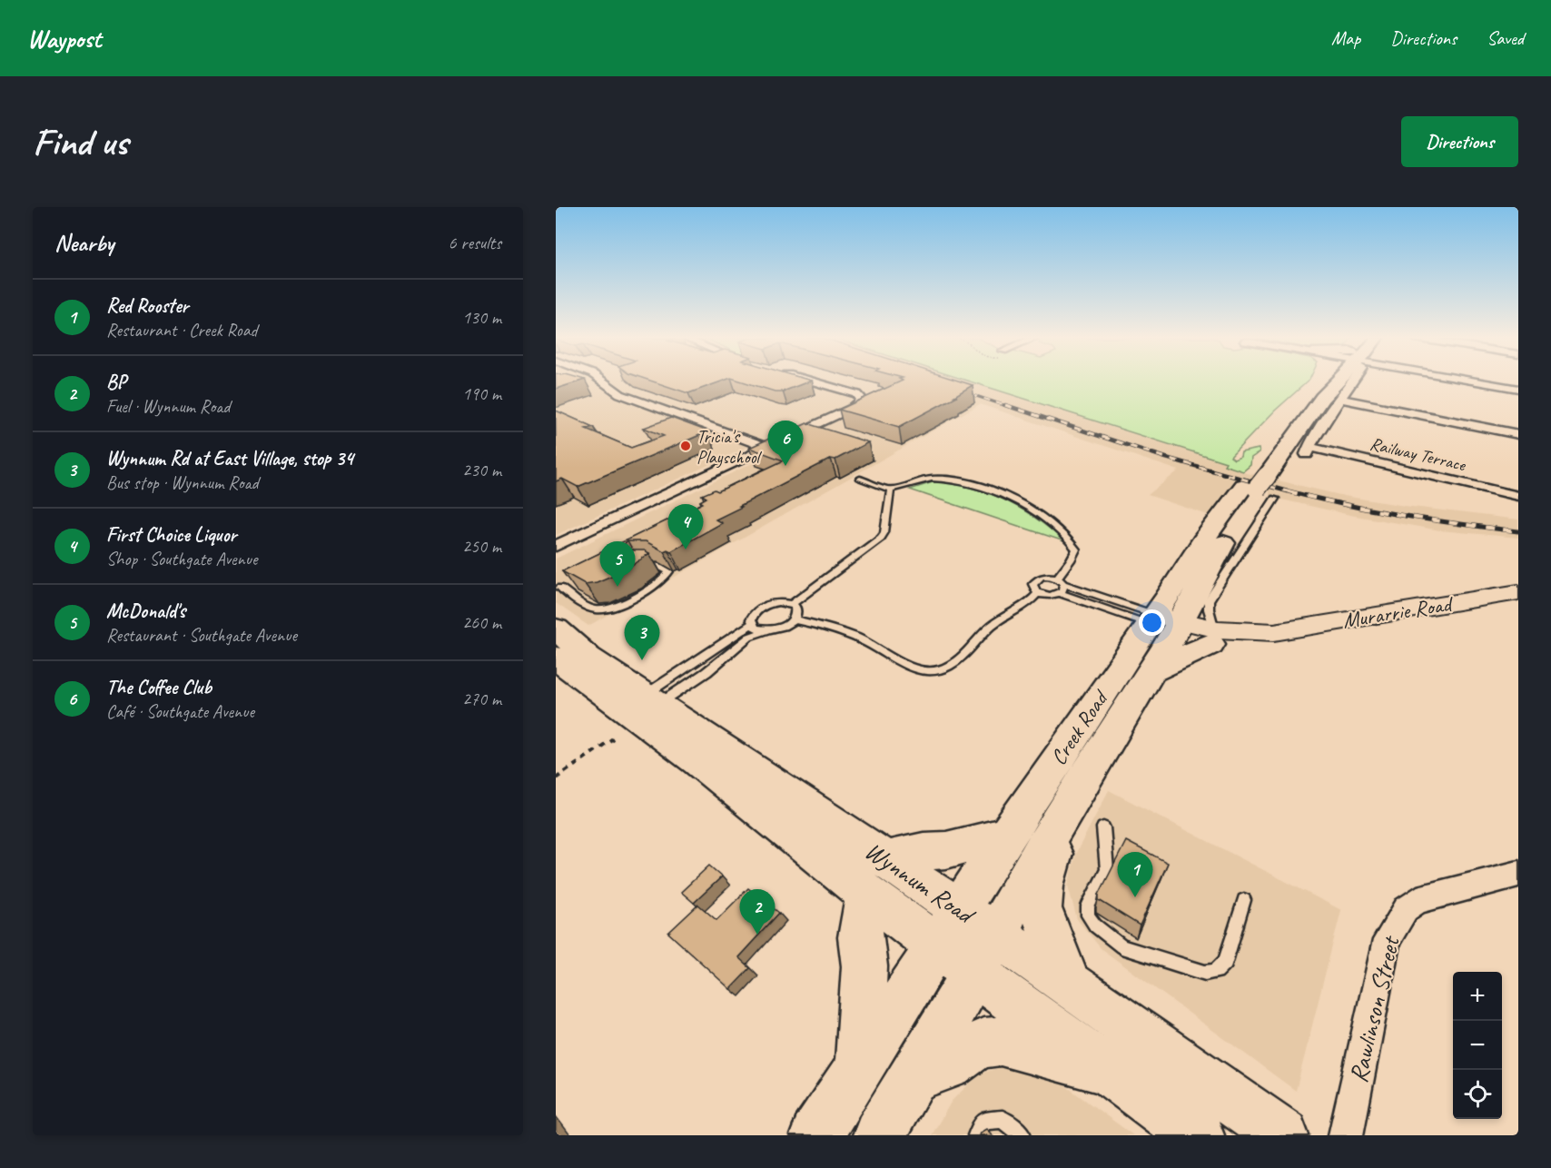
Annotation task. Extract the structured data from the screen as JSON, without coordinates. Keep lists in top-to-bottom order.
{
  "streets": {
    "main road": ["Creek Road", "Wynnum Road"],
    "street": ["Railway Terrace", "Murarrie Road", "Rawlinson Street"]
  },
  "crossings": [
    ["Railway Terrace", "Creek Road"],
    ["Murarrie Road", "Creek Road"],
    ["Creek Road", "Wynnum Road"]
  ],
  "places": ["Tricia's Playschool"],
  "page": {
    "header": "Waypost",
    "nav": ["Map", "Directions", "Saved"],
    "buttons": "Directions",
    "title": "Find us",
    "heading": ["Nearby", "6 results"],
    "list": [
      {
        "mark": "1",
        "name": "Red Rooster",
        "note": "Restaurant · Creek Road",
        "value": "130 m"
      },
      {
        "mark": "2",
        "name": "BP",
        "note": "Fuel · Wynnum Road",
        "value": "190 m"
      },
      {
        "mark": "3",
        "name": "Wynnum Rd at East Village, stop 34",
        "note": "Bus stop · Wynnum Road",
        "value": "230 m"
      },
      {
        "mark": "4",
        "name": "First Choice Liquor",
        "note": "Shop · Southgate Avenue",
        "value": "250 m"
      },
      {
        "mark": "5",
        "name": "McDonald's",
        "note": "Restaurant · Southgate Avenue",
        "value": "260 m"
      },
      {
        "mark": "6",
        "name": "The Coffee Club",
        "note": "Café · Southgate Avenue",
        "value": "270 m"
      }
    ],
    "pins": [
      "6",
      "4",
      "5",
      "3",
      "1",
      "2"
    ],
    "map_buttons": ["+", "−"]
  }
}
